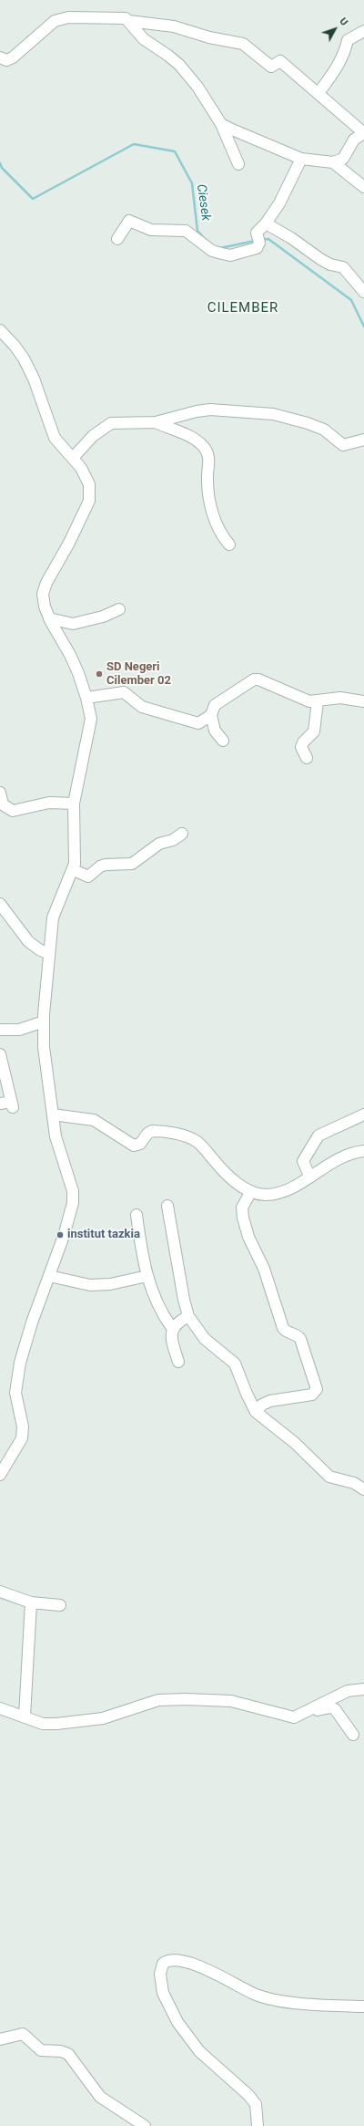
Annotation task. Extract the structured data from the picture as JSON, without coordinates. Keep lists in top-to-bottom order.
{
  "districts": ["CILEMBER"],
  "water": ["Ciesek"],
  "places": ["SD Negeri Cilember 02", "institut tazkia"],
  "north": "top right"
}
